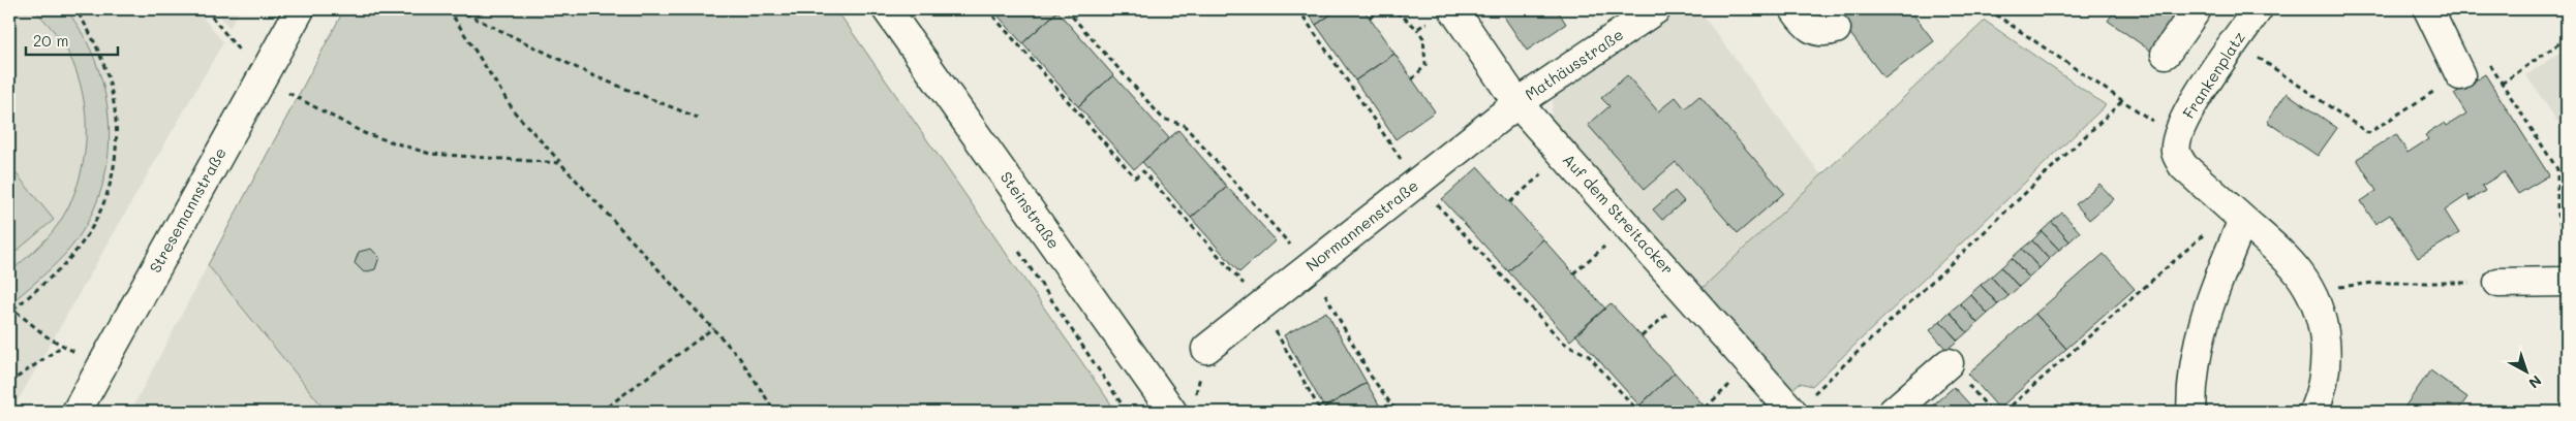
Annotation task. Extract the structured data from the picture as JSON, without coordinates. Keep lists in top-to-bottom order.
{
  "streets": {
    "street": [
      "Mathäusstraße",
      "Frankenplatz",
      "Stresemannstraße",
      "Steinstraße",
      "Auf dem Streitacker",
      "Normannenstraße"
    ]
  },
  "crossings": [
    ["Mathäusstraße", "Auf dem Streitacker"],
    ["Mathäusstraße", "Normannenstraße"],
    ["Auf dem Streitacker", "Normannenstraße"]
  ],
  "scale_bar": "20 m",
  "north": "bottom right"
}
